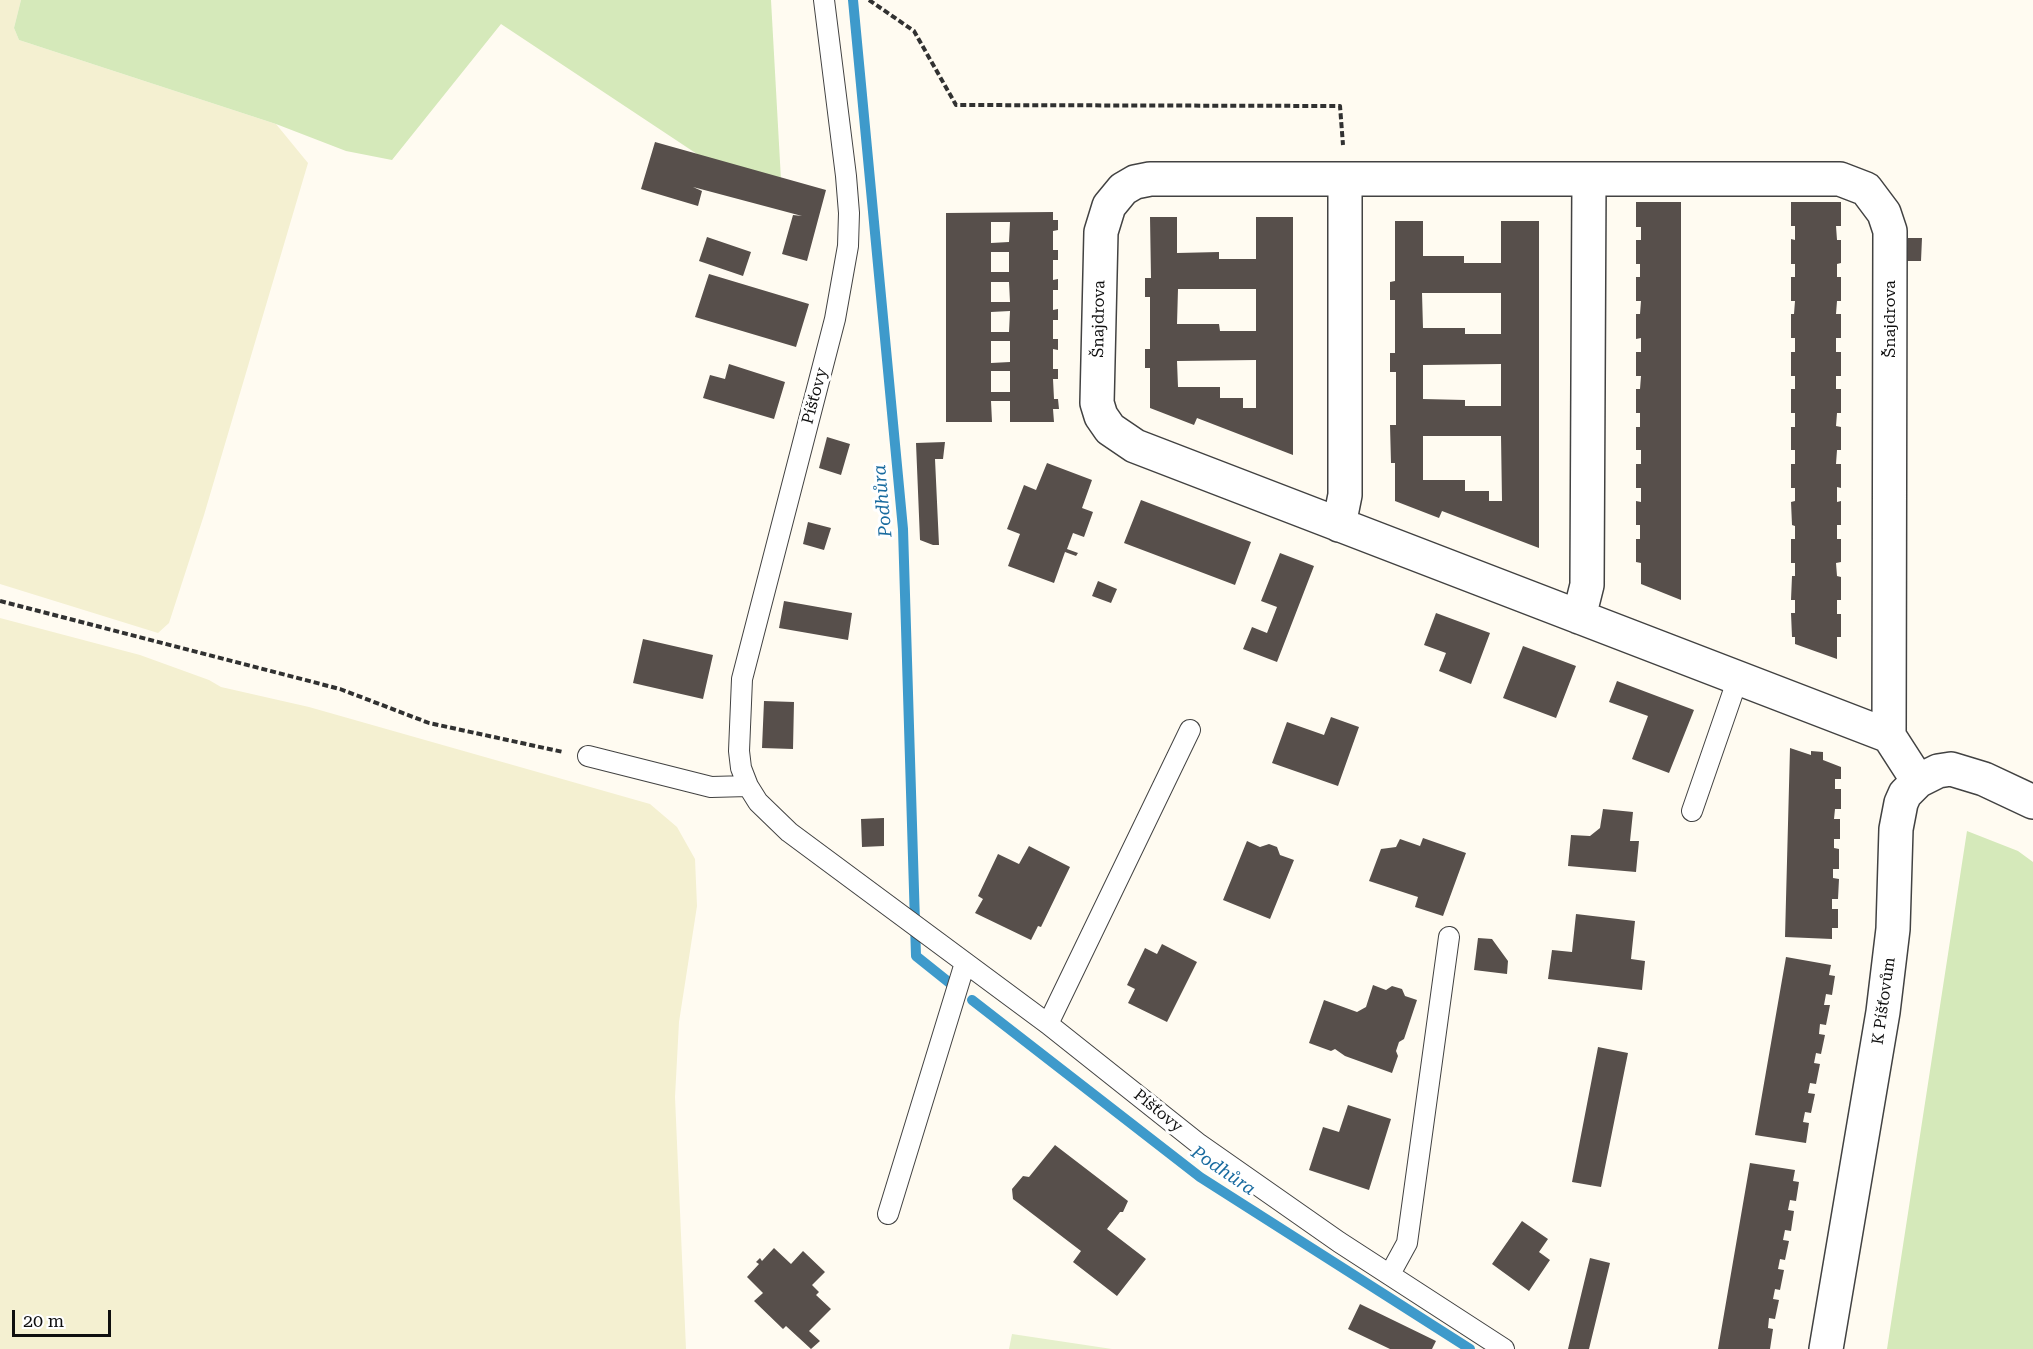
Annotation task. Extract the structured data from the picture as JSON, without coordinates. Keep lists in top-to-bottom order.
{
  "streets": {
    "street": ["Šnajdrova", "K Píšťovům"],
    "lane": ["Píšťovy"]
  },
  "water": ["Podhůra"],
  "scale_bar": "20 m"
}
